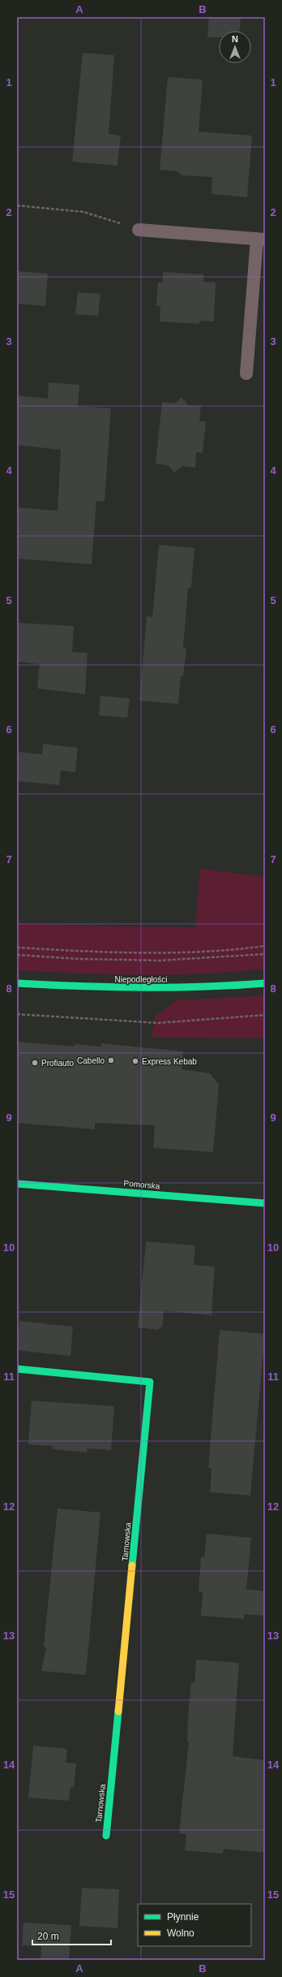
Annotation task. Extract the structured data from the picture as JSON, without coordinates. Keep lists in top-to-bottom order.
{
  "streets": {
    "street": ["Niepodległości", "Pomorska", "Tarnowska"]
  },
  "places": ["Cabello", "Express Kebab", "Profiauto"],
  "legend": ["Płynnie", "Wolno"],
  "scale_bar": "20 m",
  "north": "top",
  "grid": {
    "columns": ["A", "B"],
    "rows": [
      "1",
      "2",
      "3",
      "4",
      "5",
      "6",
      "7",
      "8",
      "9",
      "10",
      "11",
      "12",
      "13",
      "14",
      "15"
    ]
  }
}
